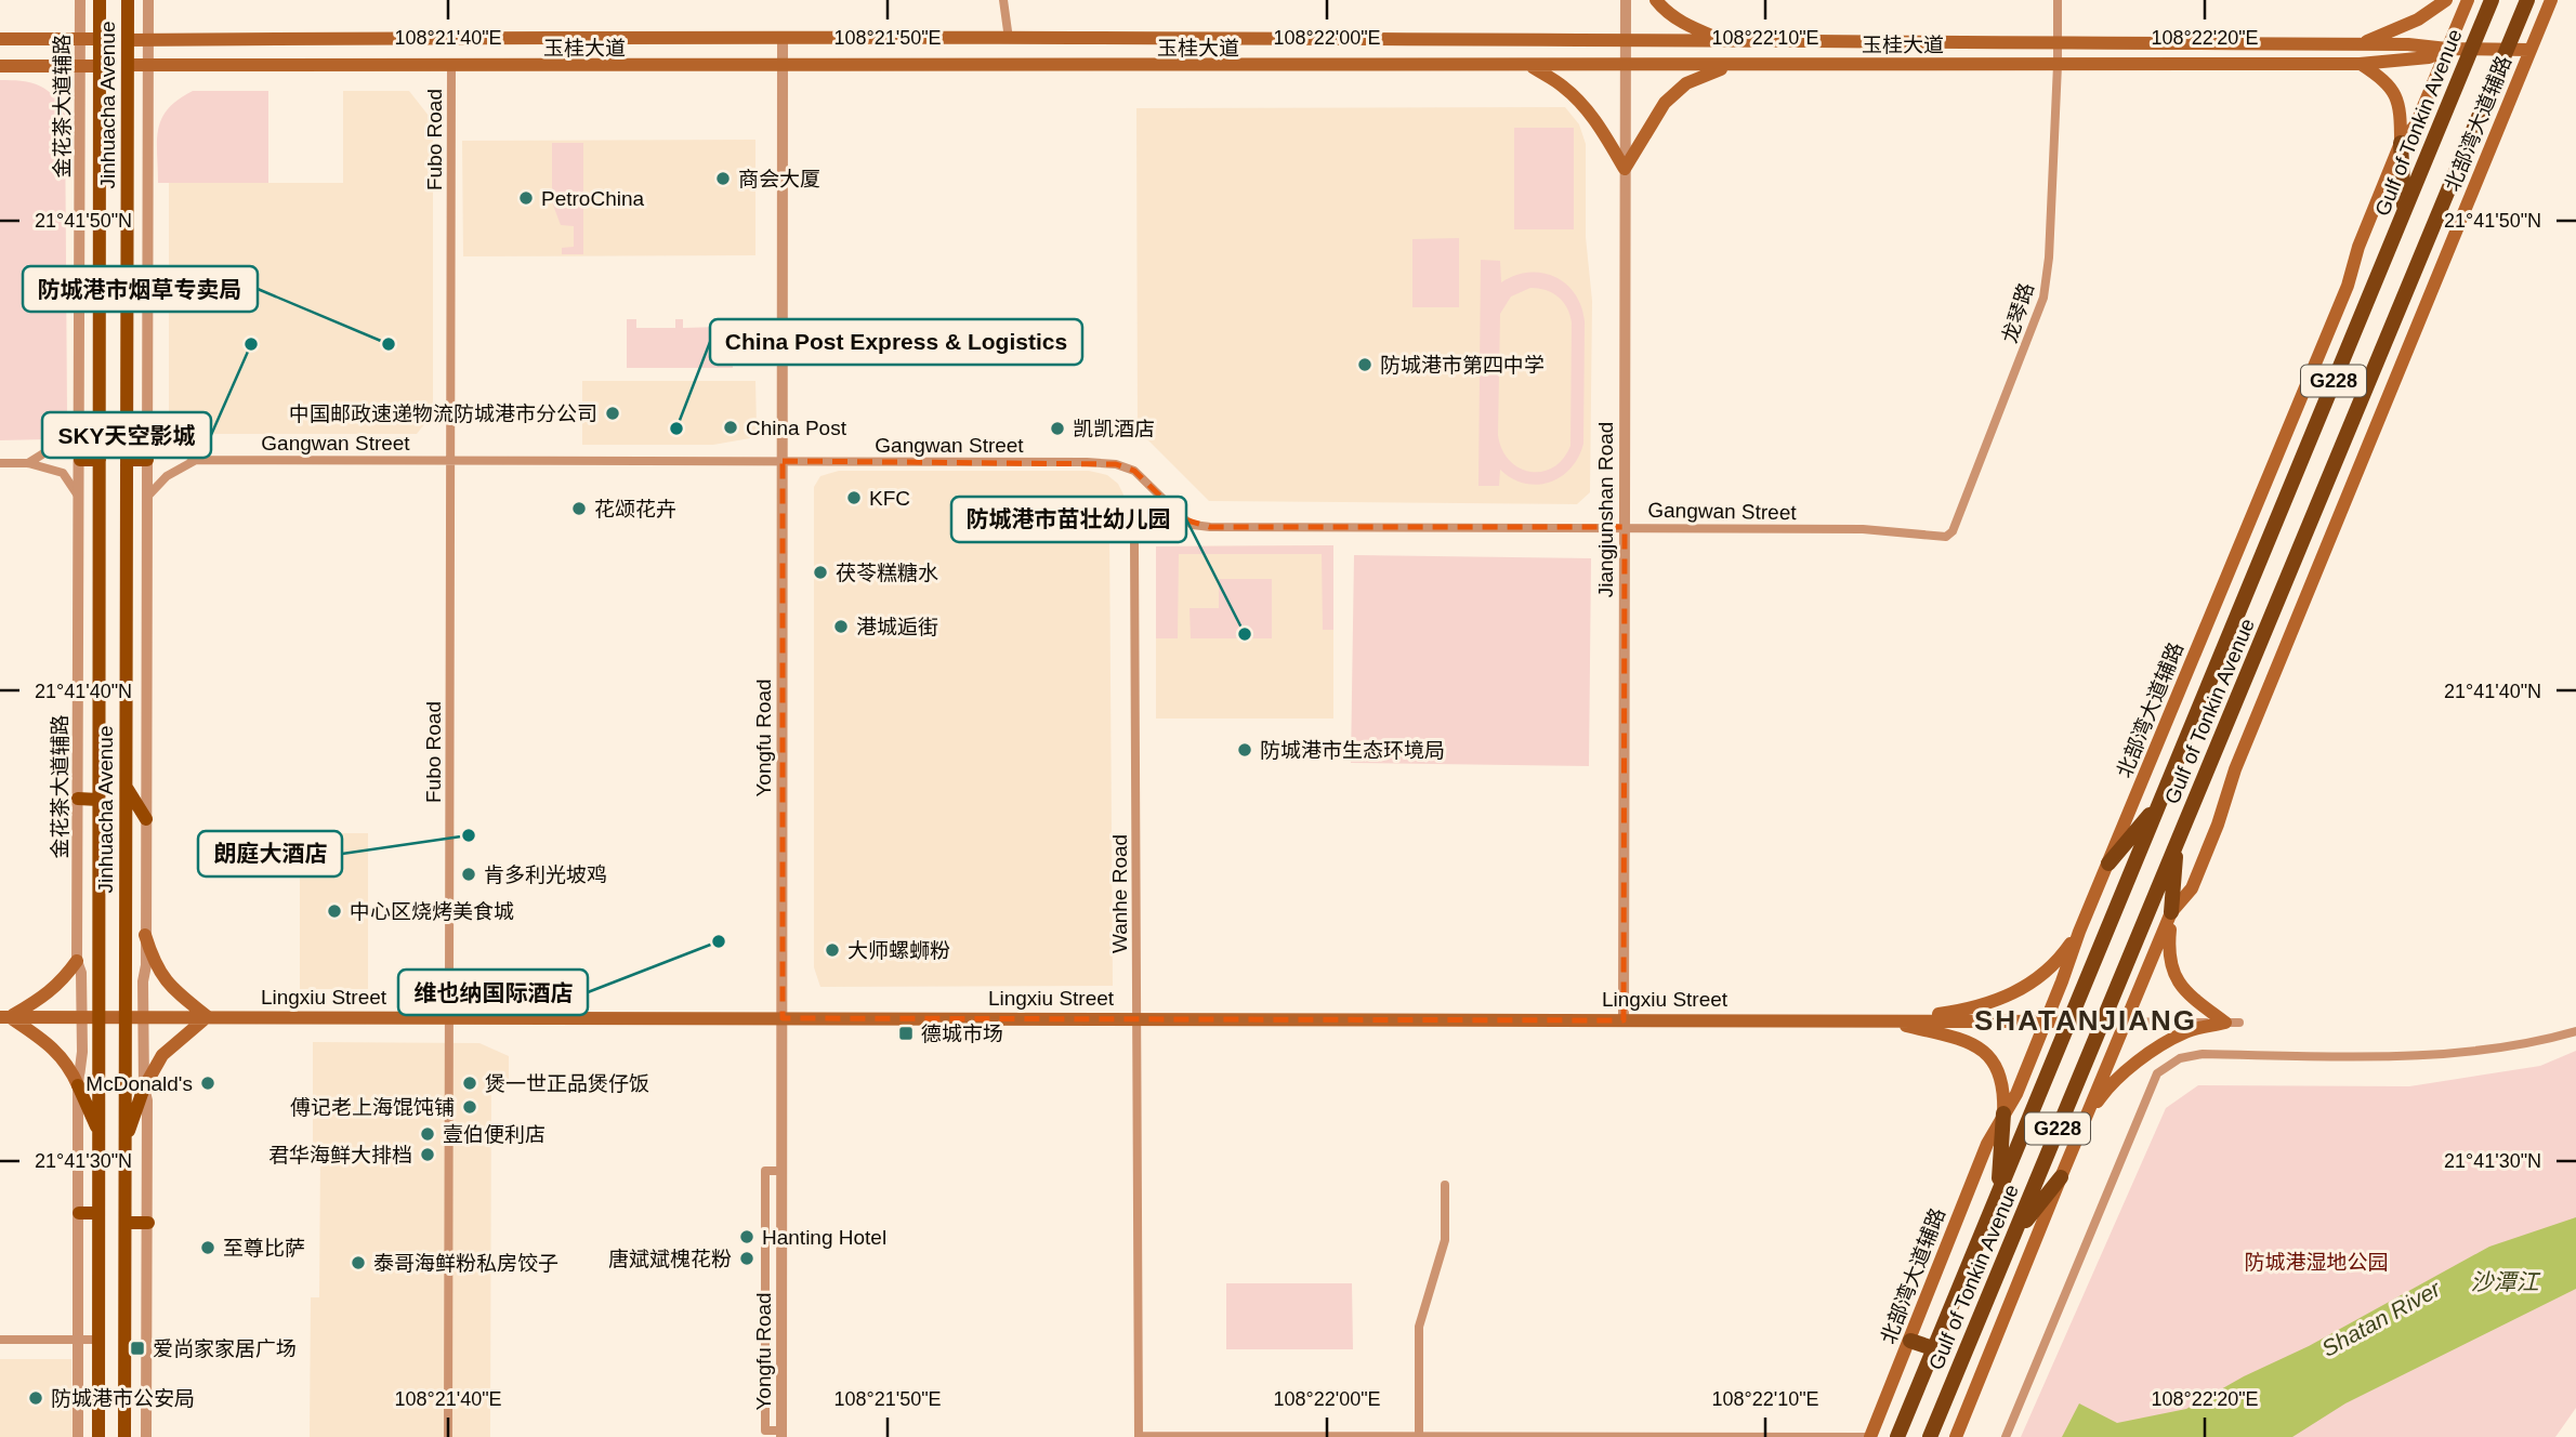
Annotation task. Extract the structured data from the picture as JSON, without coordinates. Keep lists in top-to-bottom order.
{
  "streets": {
    "highway": ["Gulf of Tonkin Avenue", "G228"],
    "main road": [
      "玉桂大道",
      "Jinhuacha Avenue",
      "北部湾大道辅路",
      "Lingxiu Street"
    ],
    "street": [
      "金花茶大道辅路",
      "Fubo Road",
      "龙琴路",
      "Gangwan Street",
      "Jiangjunshan Road",
      "Yongfu Road",
      "Wanhe Road"
    ]
  },
  "crossings": [
    ["玉桂大道", "Jinhuacha Avenue"],
    ["玉桂大道", "Gulf of Tonkin Avenue"],
    ["玉桂大道", "北部湾大道辅路"],
    ["玉桂大道", "Fubo Road"],
    ["玉桂大道", "龙琴路"],
    ["玉桂大道", "Jiangjunshan Road"],
    ["玉桂大道", "Yongfu Road"],
    ["Jinhuacha Avenue", "Lingxiu Street"],
    ["金花茶大道辅路", "Lingxiu Street"],
    ["Gulf of Tonkin Avenue", "Lingxiu Street"],
    ["北部湾大道辅路", "Lingxiu Street"],
    ["Fubo Road", "Gangwan Street"],
    ["Fubo Road", "Lingxiu Street"],
    ["龙琴路", "Gangwan Street"],
    ["Gangwan Street", "Jiangjunshan Road"],
    ["Gangwan Street", "Yongfu Road"],
    ["Gangwan Street", "Wanhe Road"],
    ["Jiangjunshan Road", "Lingxiu Street"],
    ["Yongfu Road", "Lingxiu Street"],
    ["Wanhe Road", "Lingxiu Street"]
  ],
  "districts": ["SHATANJIANG"],
  "water": ["沙潭江", "Shatan River"],
  "parks": ["防城港湿地公园"],
  "places": {
    "other": [
      "商会大厦",
      "PetroChina",
      "SKY天空影城",
      "防城港市烟草专卖局",
      "防城港市第四中学",
      "中国邮政速递物流防城港市分公司",
      "China Post",
      "China Post Express & Logistics",
      "凯凯酒店",
      "KFC",
      "花颂花卉",
      "茯苓糕糖水",
      "港城逅街",
      "防城港市苗壮幼儿园",
      "防城港市生态环境局",
      "朗庭大酒店",
      "肯多利光坡鸡",
      "中心区烧烤美食城",
      "维也纳国际酒店",
      "大师螺蛳粉",
      "McDonald's",
      "煲一世正品煲仔饭",
      "傅记老上海馄饨铺",
      "壹伯便利店",
      "君华海鲜大排档",
      "Hanting Hotel",
      "至尊比萨",
      "唐斌斌槐花粉",
      "泰哥海鲜粉私房饺子",
      "防城港市公安局"
    ],
    "transit": ["德城市场", "爱尚家家居广场"]
  },
  "coordinates": [
    "108°21'40\"E",
    "108°21'50\"E",
    "108°22'00\"E",
    "108°22'10\"E",
    "108°22'20\"E",
    "21°41'50\"N",
    "21°41'40\"N",
    "21°41'30\"N"
  ]
}
